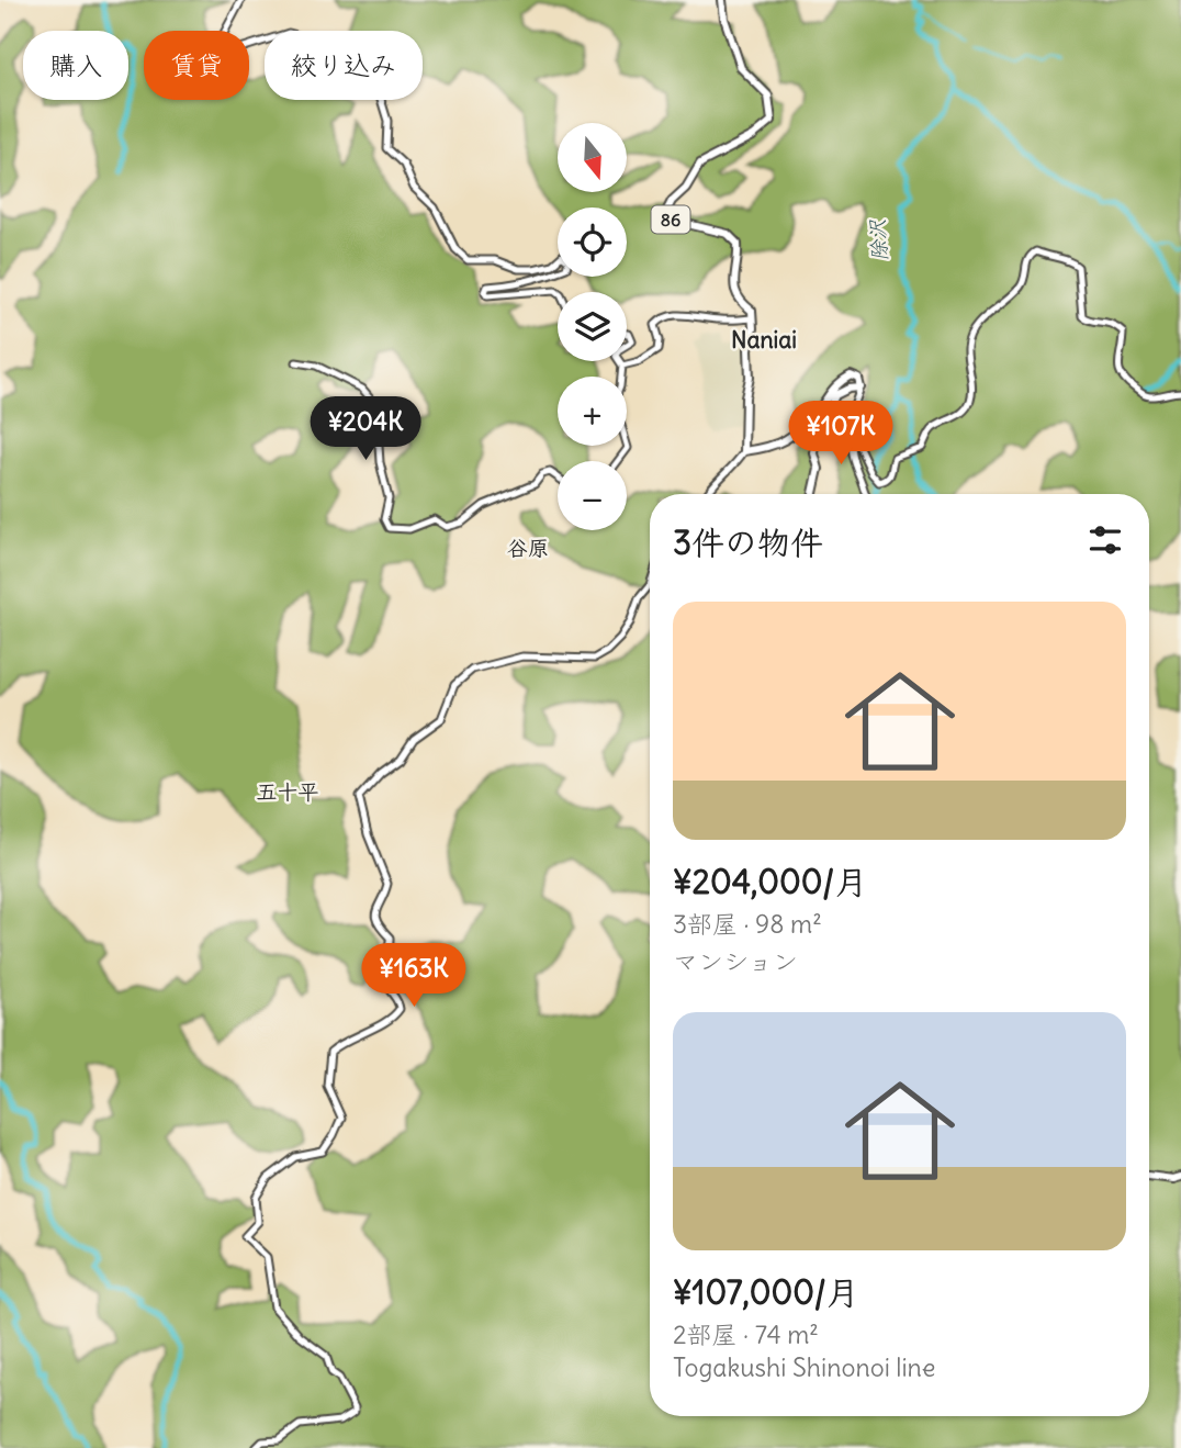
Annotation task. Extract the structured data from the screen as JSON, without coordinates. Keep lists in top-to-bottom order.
{
  "streets": {
    "main road": ["86"]
  },
  "districts": ["Naniai", "谷原", "五十平"],
  "water": ["除沢"],
  "north": "bottom",
  "page": {
    "chip": ["購入", "賃貸", "絞り込み"],
    "map_buttons": ["+", "−"],
    "price": ["¥204K", "¥107K", "¥163K"],
    "heading": "3件の物件",
    "list": [
      {
        "name": "¥204,000/月",
        "note": "3部屋 · 98 m² · マンション"
      },
      {
        "name": "¥107,000/月",
        "note": "2部屋 · 74 m² · Togakushi Shinonoi line"
      }
    ]
  }
}
